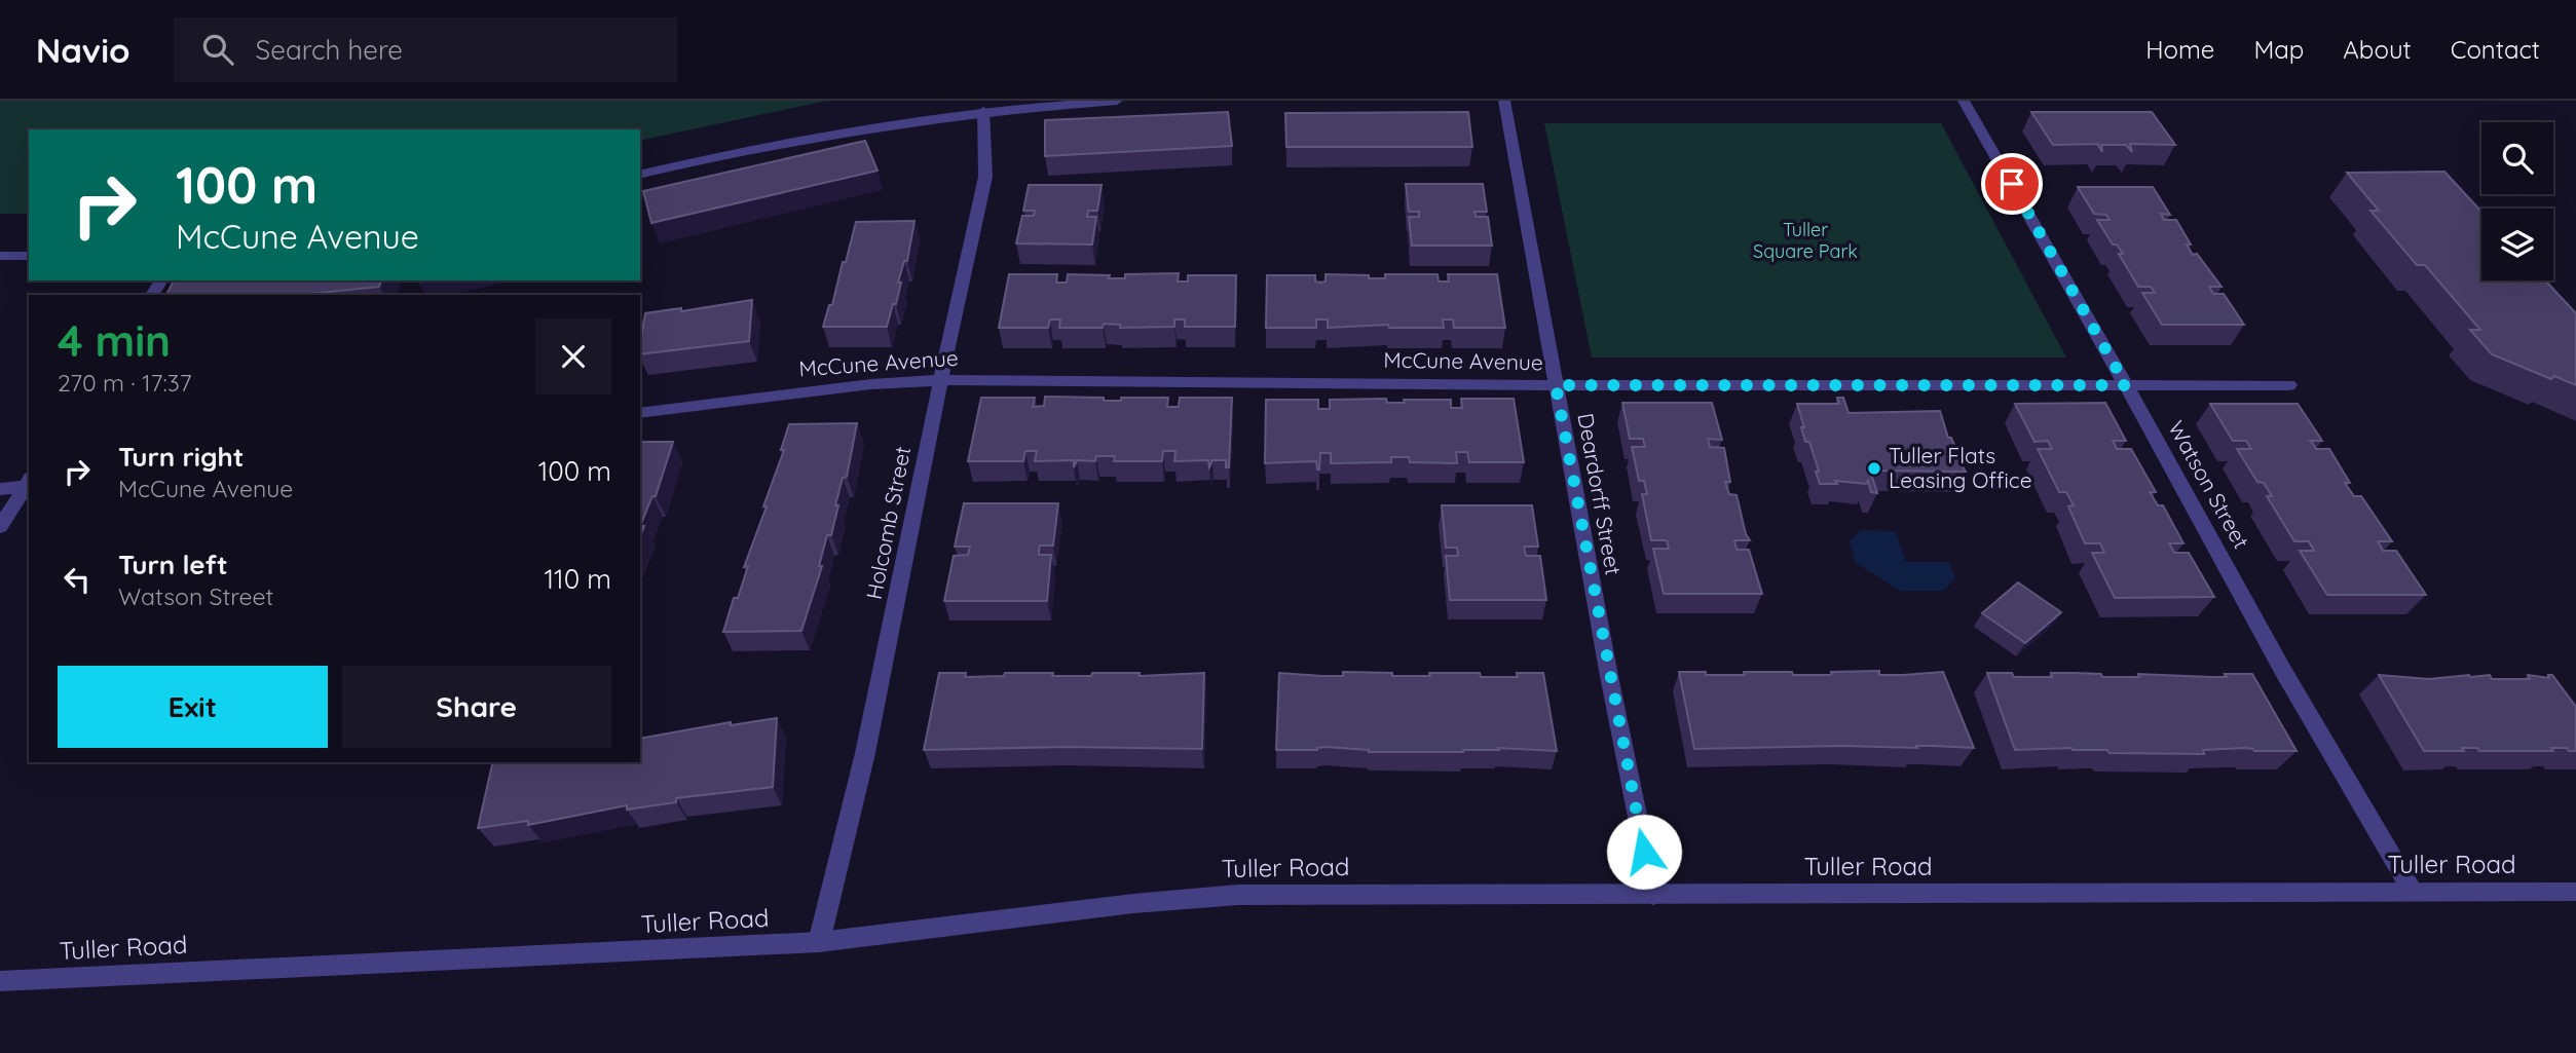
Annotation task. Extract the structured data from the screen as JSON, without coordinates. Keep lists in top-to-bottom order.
{
  "streets": {
    "street": [
      "McCune Avenue",
      "Watson Street",
      "Deardorff Street",
      "Holcomb Street",
      "Tuller Road"
    ]
  },
  "crossings": [
    ["McCune Avenue", "Watson Street"],
    ["McCune Avenue", "Deardorff Street"],
    ["McCune Avenue", "Holcomb Street"],
    ["Watson Street", "Tuller Road"],
    ["Deardorff Street", "Tuller Road"],
    ["Holcomb Street", "Tuller Road"]
  ],
  "parks": ["Tuller Square Park"],
  "places": ["Tuller Flats Leasing Office"],
  "page": {
    "header": "Navio",
    "search": "Search here",
    "nav": [
      "Home",
      "Map",
      "About",
      "Contact"
    ],
    "turn": ["100 m", "McCune Avenue"],
    "heading": ["4 min", "270 m · 17:37"],
    "list": [
      {
        "name": "Turn right",
        "note": "McCune Avenue",
        "value": "100 m"
      },
      {
        "name": "Turn left",
        "note": "Watson Street",
        "value": "110 m"
      }
    ],
    "buttons": ["Exit", "Share"]
  }
}
